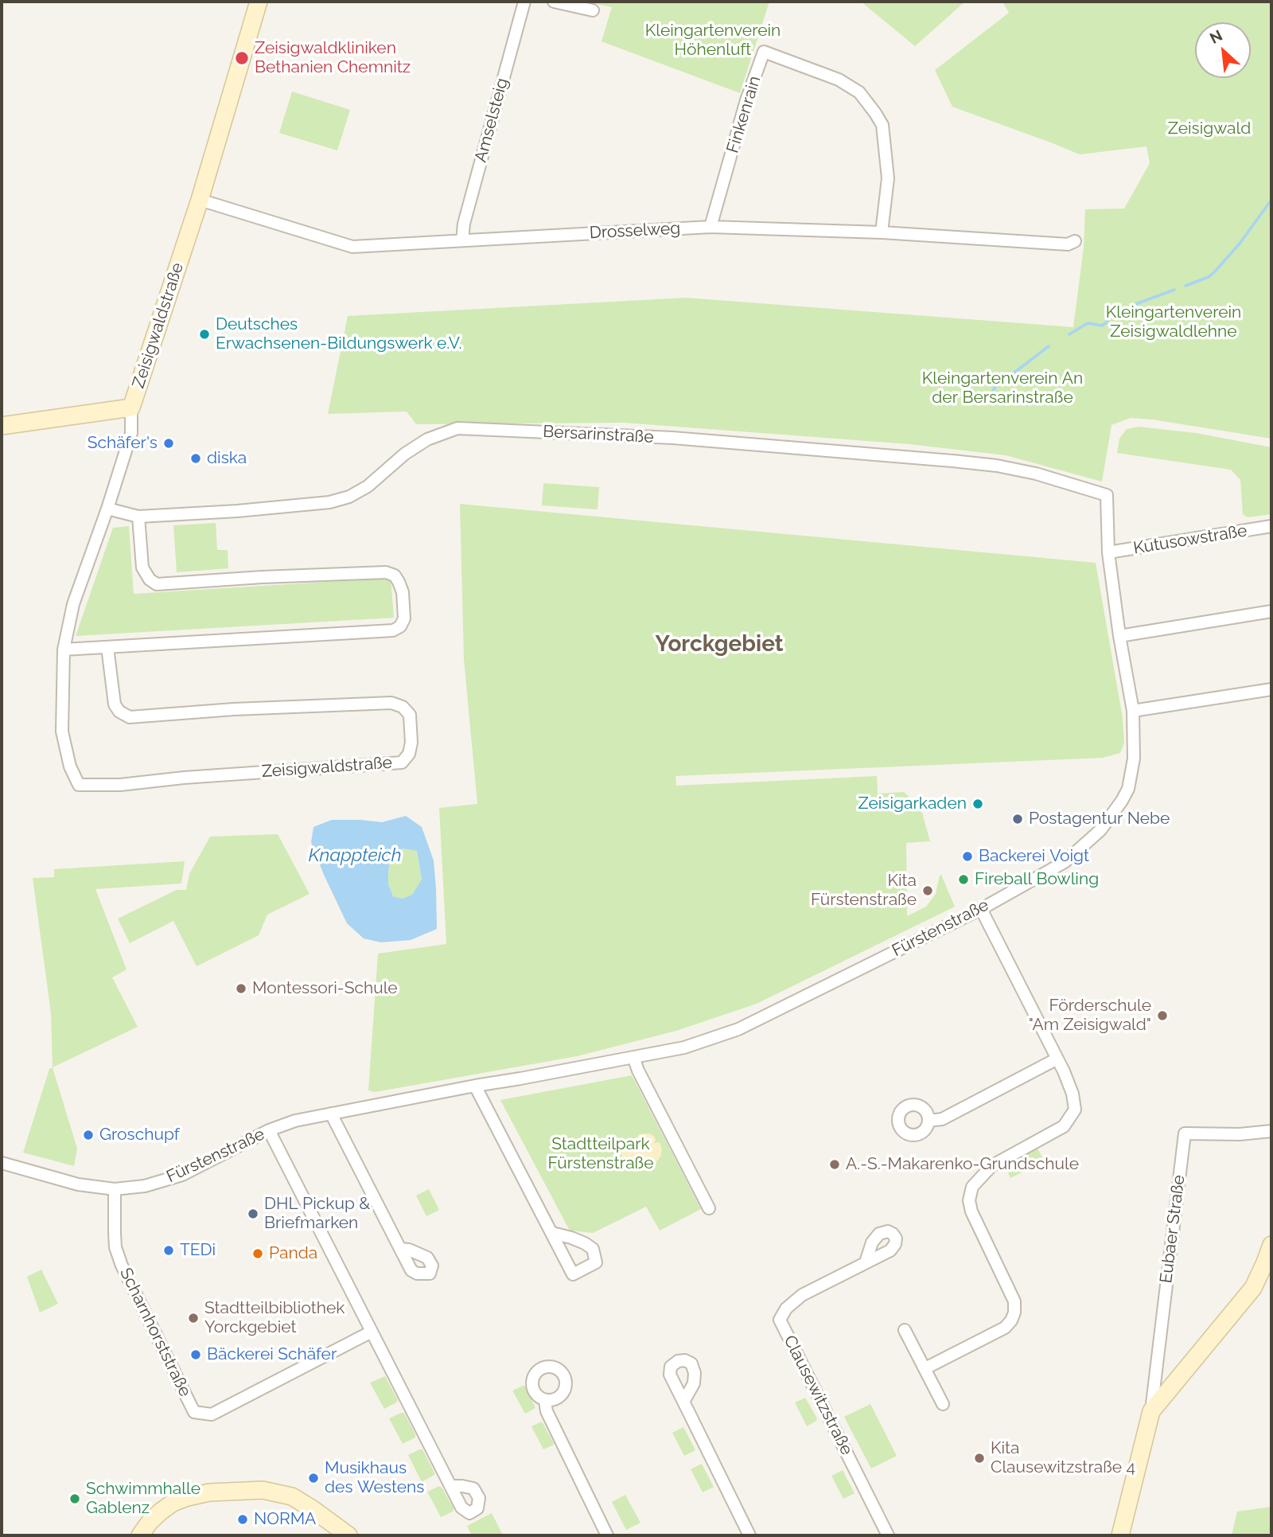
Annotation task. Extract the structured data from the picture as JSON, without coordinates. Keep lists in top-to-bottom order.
{
  "streets": {
    "street": [
      "Finkenrain",
      "Amselsteig",
      "Drosselweg",
      "Zeisigwaldstraße",
      "Bersarinstraße",
      "Kutusowstraße",
      "Fürstenstraße",
      "Eubaer Straße",
      "Scharnhorststraße",
      "Clausewitzstraße"
    ]
  },
  "crossings": [
    ["Finkenrain", "Drosselweg"],
    ["Amselsteig", "Drosselweg"],
    ["Drosselweg", "Zeisigwaldstraße"],
    ["Zeisigwaldstraße", "Bersarinstraße"],
    ["Bersarinstraße", "Fürstenstraße"],
    ["Kutusowstraße", "Fürstenstraße"],
    ["Fürstenstraße", "Scharnhorststraße"]
  ],
  "districts": ["Yorckgebiet"],
  "water": ["Knappteich"],
  "parks": [
    "Kleingartenverein Höhenluft",
    "Zeisigwald",
    "Kleingartenverein Zeisigwaldlehne",
    "Kleingartenverein An der Bersarinstraße",
    "Stadtteilpark Fürstenstraße"
  ],
  "places": [
    "Zeisigwaldkliniken Bethanien Chemnitz",
    "Deutsches Erwachsenen-Bildungswerk e.V.",
    "Schäfer's",
    "diska",
    "Zeisigarkaden",
    "Postagentur Nebe",
    "Backerei Voigt",
    "Fireball Bowling",
    "Kita Fürstenstraße",
    "Montessori-Schule",
    "Förderschule \"Am Zeisigwald\"",
    "Groschupf",
    "A.-S.-Makarenko-Grundschule",
    "DHL Pickup & Briefmarken",
    "TEDi",
    "Panda",
    "Stadtteilbibliothek Yorckgebiet",
    "Bäckerei Schäfer",
    "Kita Clausewitzstraße 4",
    "Musikhaus des Westens",
    "Schwimmhalle Gablenz",
    "NORMA"
  ],
  "north": "top left"
}
